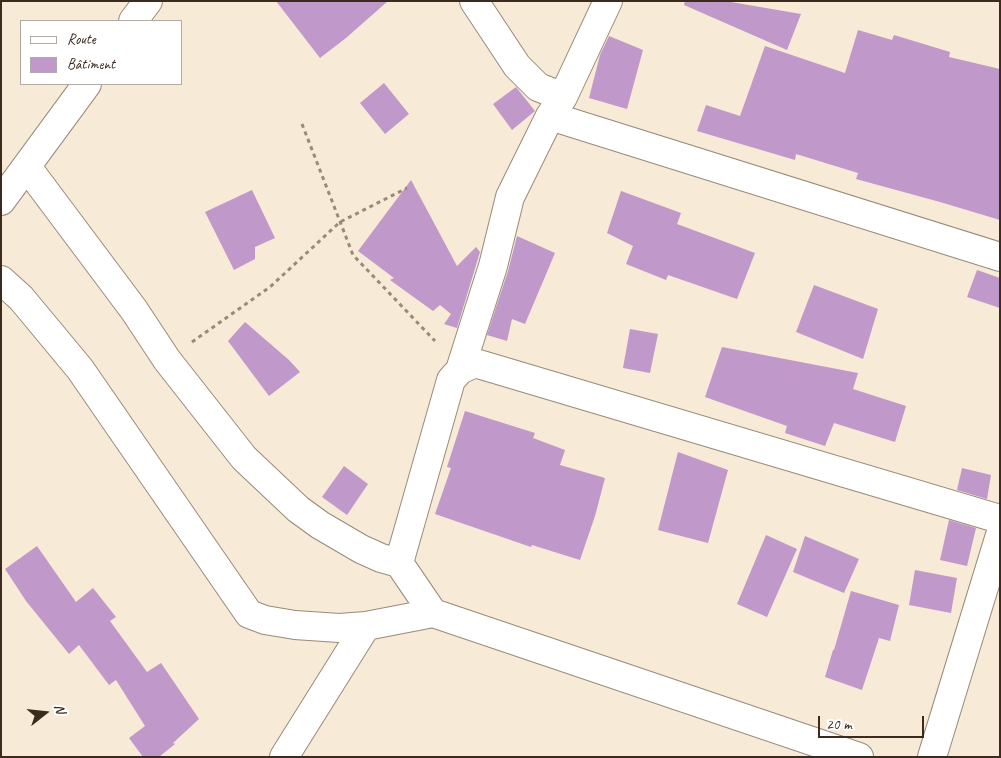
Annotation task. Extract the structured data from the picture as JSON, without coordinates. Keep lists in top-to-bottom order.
{
  "legend": ["Route", "Bâtiment"],
  "scale_bar": "20 m",
  "north": "right"
}
